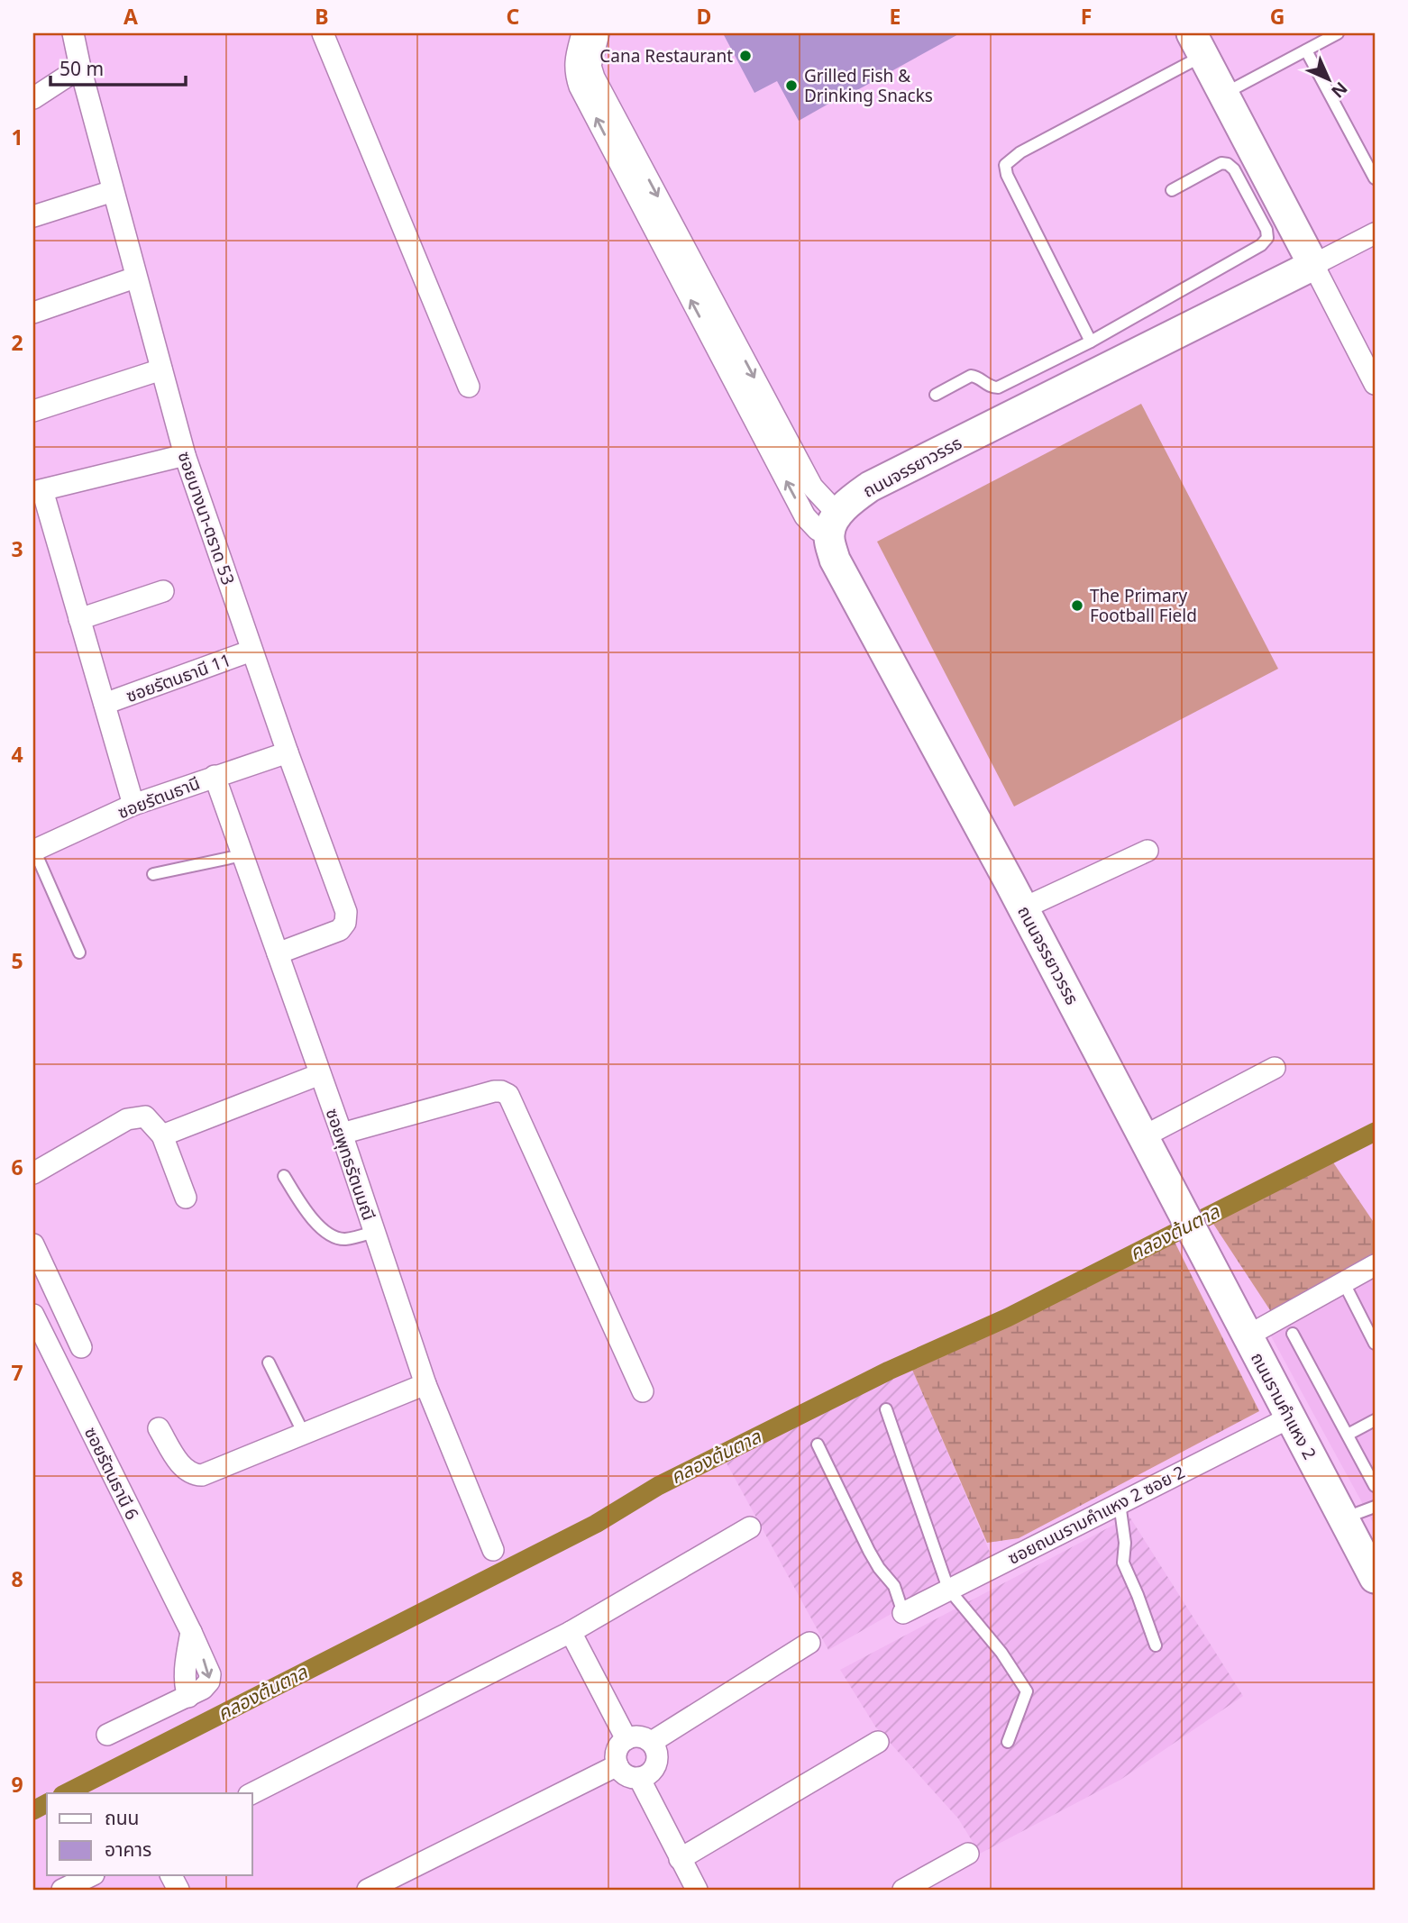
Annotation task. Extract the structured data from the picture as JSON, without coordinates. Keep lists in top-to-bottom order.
{
  "streets": {
    "main road": ["ถนนจรรยาวรรธ", "ถนนรามคำแหง 2"],
    "street": [
      "ซอยบางนา-ตราด 53",
      "ซอยรัตนธานี 11",
      "ซอยรัตนธานี",
      "ซอยพุทธรัตนมณี",
      "ซอยรัตนธานี 6",
      "ซอยถนนรามคำแหง 2 ซอย 2"
    ]
  },
  "crossings": [
    ["ถนนจรรยาวรรธ", "ถนนรามคำแหง 2"],
    ["ซอยบางนา-ตราด 53", "ซอยรัตนธานี 11"],
    ["ซอยบางนา-ตราด 53", "ซอยรัตนธานี"],
    ["ซอยบางนา-ตราด 53", "ซอยพุทธรัตนมณี"],
    ["ซอยรัตนธานี", "ซอยพุทธรัตนมณี"],
    ["ถนนรามคำแหง 2", "ซอยถนนรามคำแหง 2 ซอย 2"]
  ],
  "water": ["คลองต้นตาล"],
  "places": ["Cana Restaurant", "Grilled Fish & Drinking Snacks", "The Primary Football Field"],
  "legend": ["ถนน", "อาคาร"],
  "scale_bar": "50 m",
  "north": "bottom right",
  "grid": {
    "columns": [
      "A",
      "B",
      "C",
      "D",
      "E",
      "F",
      "G"
    ],
    "rows": [
      "1",
      "2",
      "3",
      "4",
      "5",
      "6",
      "7",
      "8",
      "9"
    ]
  }
}
